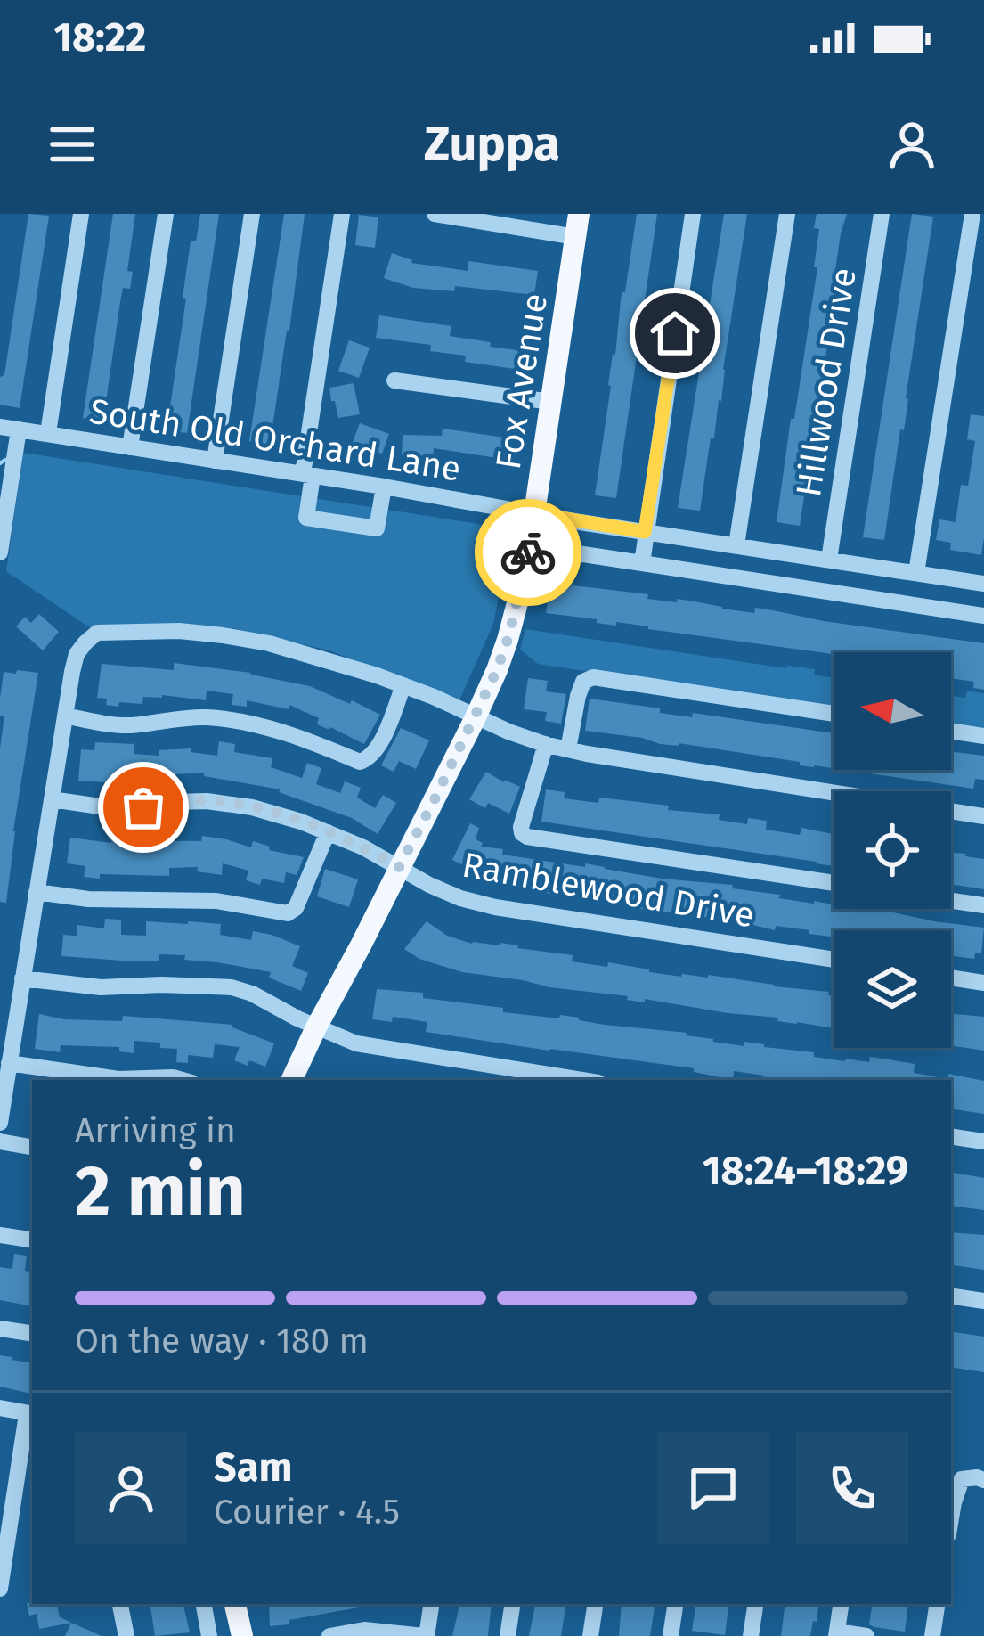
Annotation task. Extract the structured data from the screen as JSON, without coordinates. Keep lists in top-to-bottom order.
{
  "streets": {
    "main road": ["Fox Avenue"],
    "street": ["Hillwood Drive", "South Old Orchard Lane", "Ramblewood Drive"]
  },
  "crossings": [
    ["Fox Avenue", "South Old Orchard Lane"],
    ["Fox Avenue", "Ramblewood Drive"],
    ["Hillwood Drive", "South Old Orchard Lane"]
  ],
  "north": "left",
  "page": {
    "status": "18:22",
    "header": "Zuppa",
    "heading": ["2 min", "Arriving in", "18:24–18:29"],
    "panel": ["Sam", "Courier · 4.5"],
    "bar": "On the way · 180 m"
  }
}
